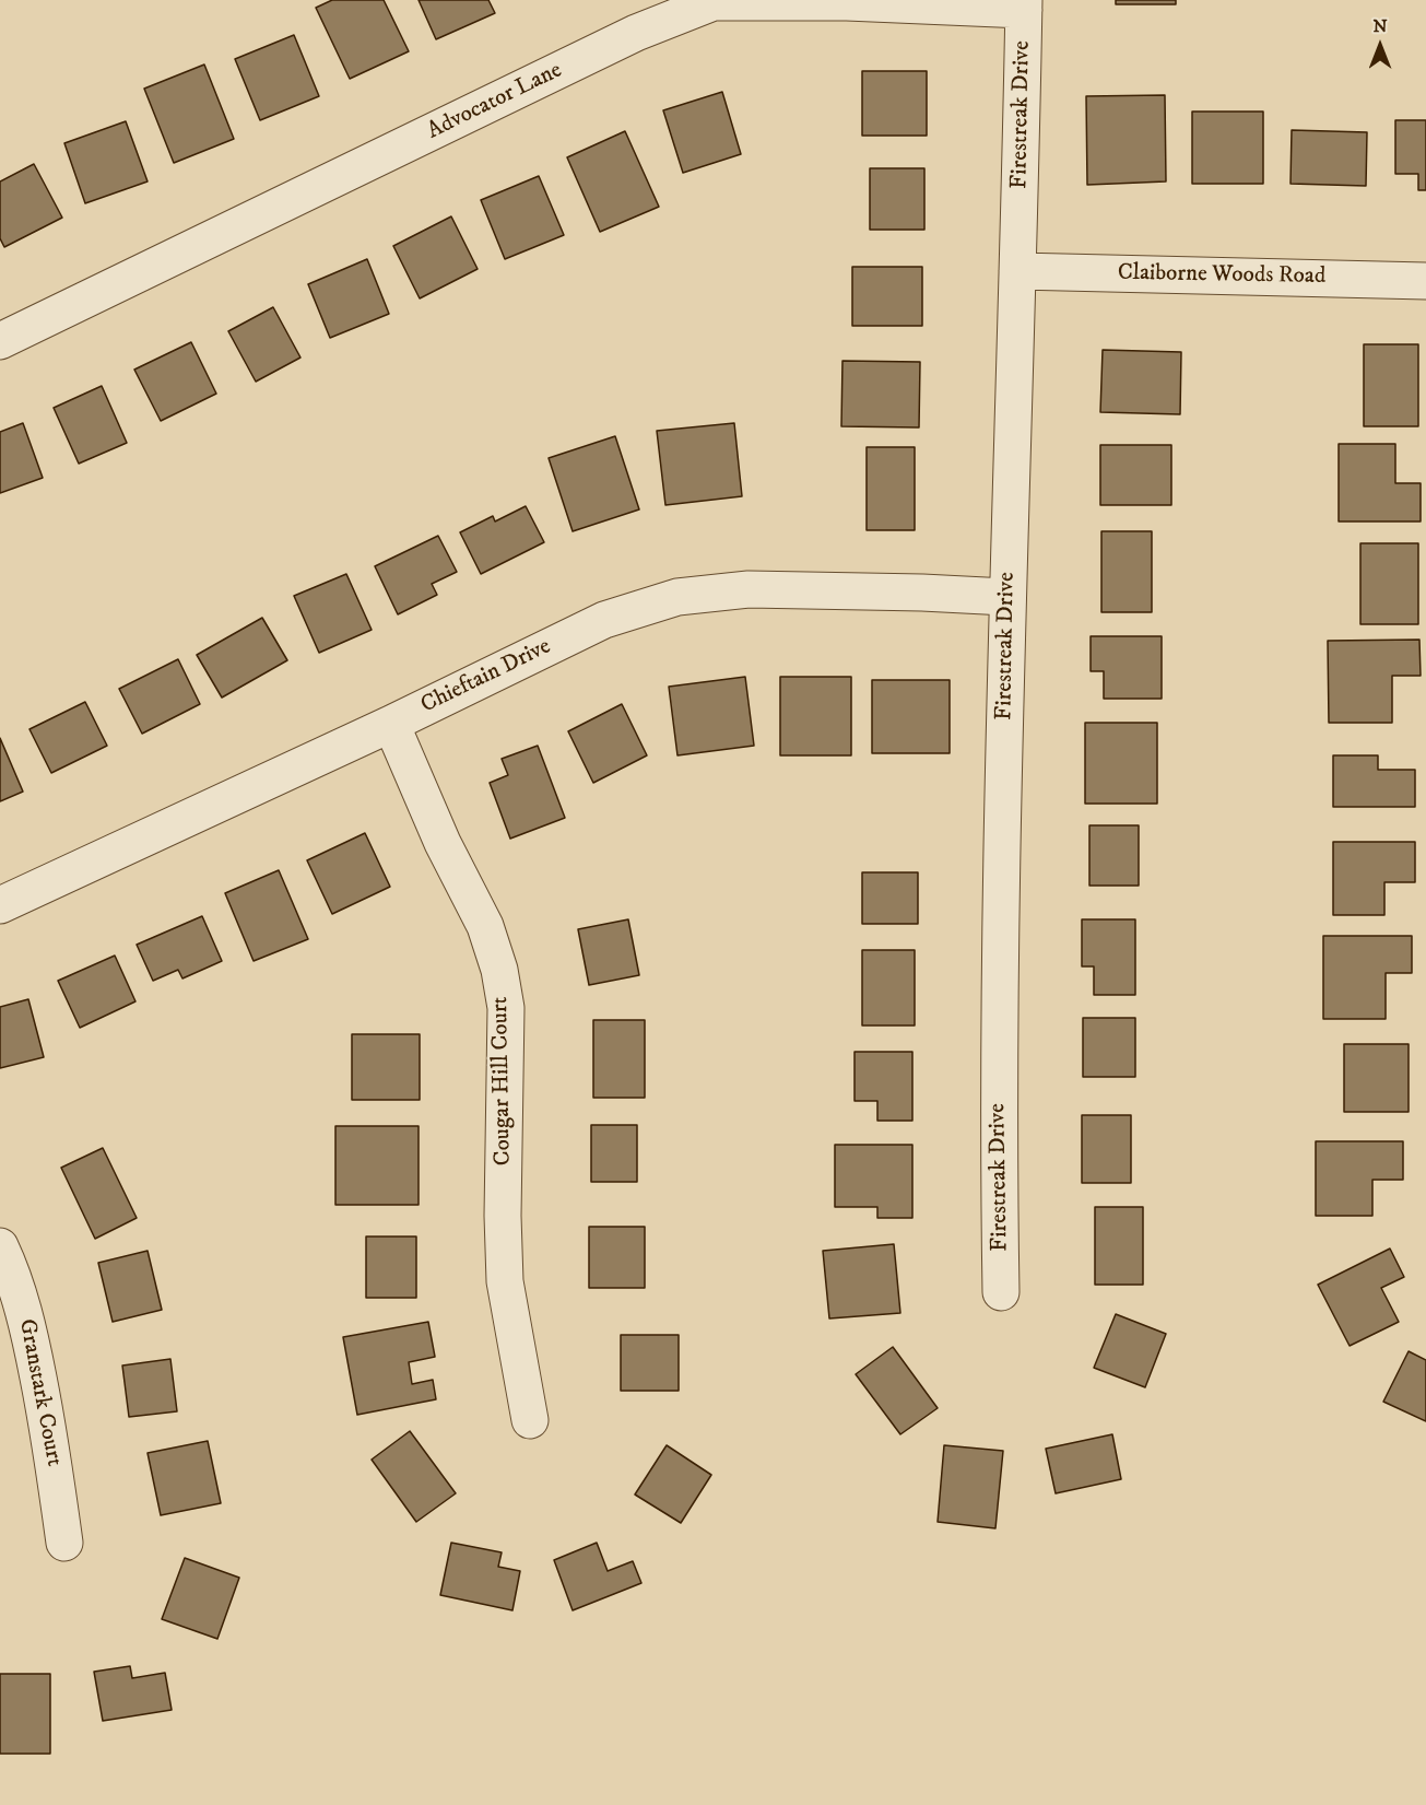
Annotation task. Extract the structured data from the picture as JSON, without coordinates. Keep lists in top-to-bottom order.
{
  "streets": {
    "street": [
      "Advocator Lane",
      "Firestreak Drive",
      "Claiborne Woods Road",
      "Chieftain Drive",
      "Cougar Hill Court",
      "Granstark Court"
    ]
  },
  "crossings": [
    ["Advocator Lane", "Firestreak Drive"],
    ["Firestreak Drive", "Claiborne Woods Road"],
    ["Firestreak Drive", "Chieftain Drive"],
    ["Chieftain Drive", "Cougar Hill Court"]
  ],
  "north": "top"
}
